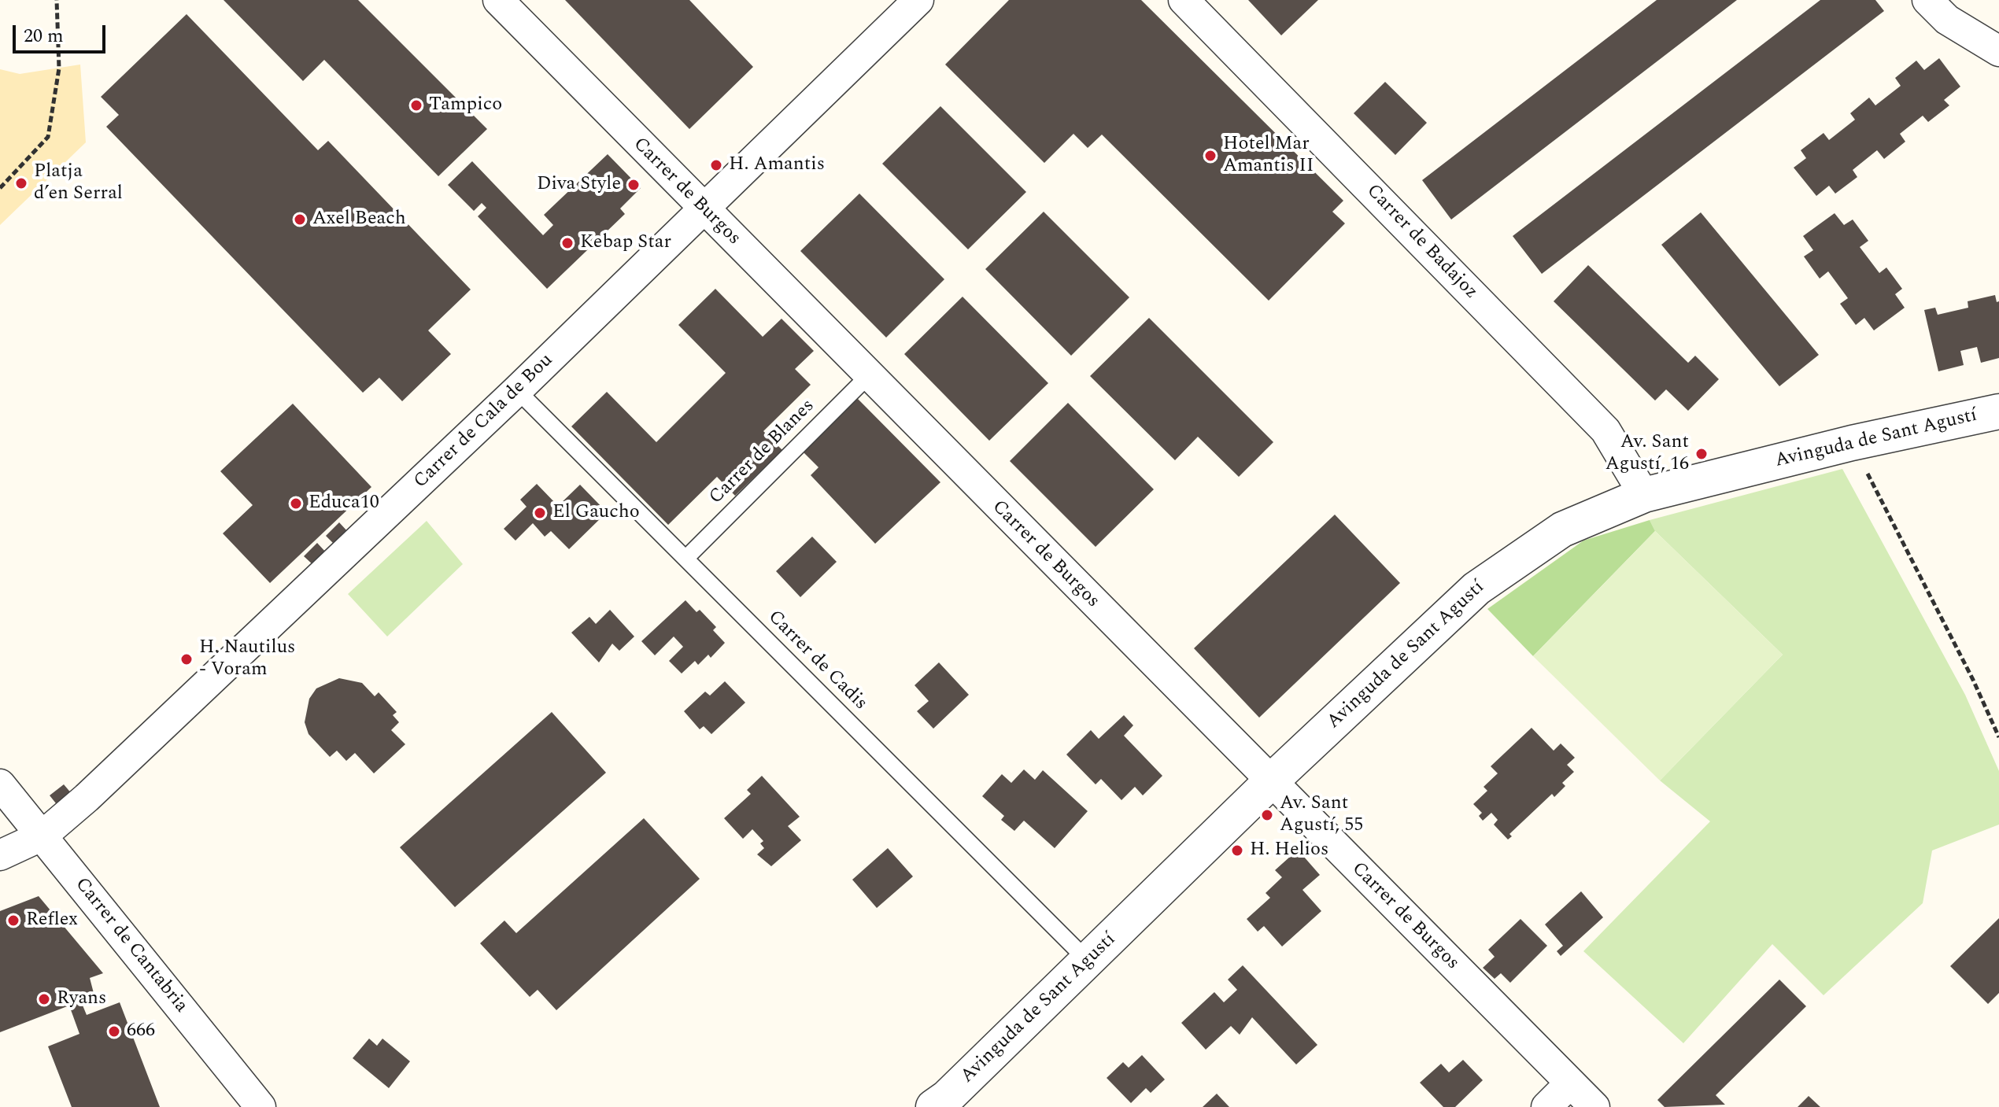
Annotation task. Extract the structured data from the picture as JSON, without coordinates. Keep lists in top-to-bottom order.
{
  "streets": {
    "street": [
      "Carrer de Burgos",
      "Carrer de Badajoz",
      "Carrer de Cala de Bou",
      "Avinguda de Sant Agustí",
      "Carrer de Cantabria"
    ],
    "lane": ["Carrer de Blanes", "Carrer de Cadis"]
  },
  "crossings": [
    ["Carrer de Burgos", "Carrer de Cala de Bou"],
    ["Carrer de Burgos", "Avinguda de Sant Agustí"],
    ["Carrer de Burgos", "Carrer de Blanes"],
    ["Carrer de Badajoz", "Avinguda de Sant Agustí"],
    ["Carrer de Cala de Bou", "Carrer de Cadis"],
    ["Carrer de Cala de Bou", "Carrer de Cantabria"],
    ["Avinguda de Sant Agustí", "Carrer de Cadis"],
    ["Carrer de Blanes", "Carrer de Cadis"]
  ],
  "places": [
    "Tampico",
    "Hotel Mar Amantis II",
    "H. Amantis",
    "Platja d’en Serral",
    "Diva Style",
    "Axel Beach",
    "Kebap Star",
    "Av. Sant Agustí, 16",
    "Educa10",
    "El Gaucho",
    "H. Nautilus - Voram",
    "Av. Sant Agustí, 55",
    "H. Helios",
    "Reflex",
    "Ryans",
    "666"
  ],
  "scale_bar": "20 m"
}
